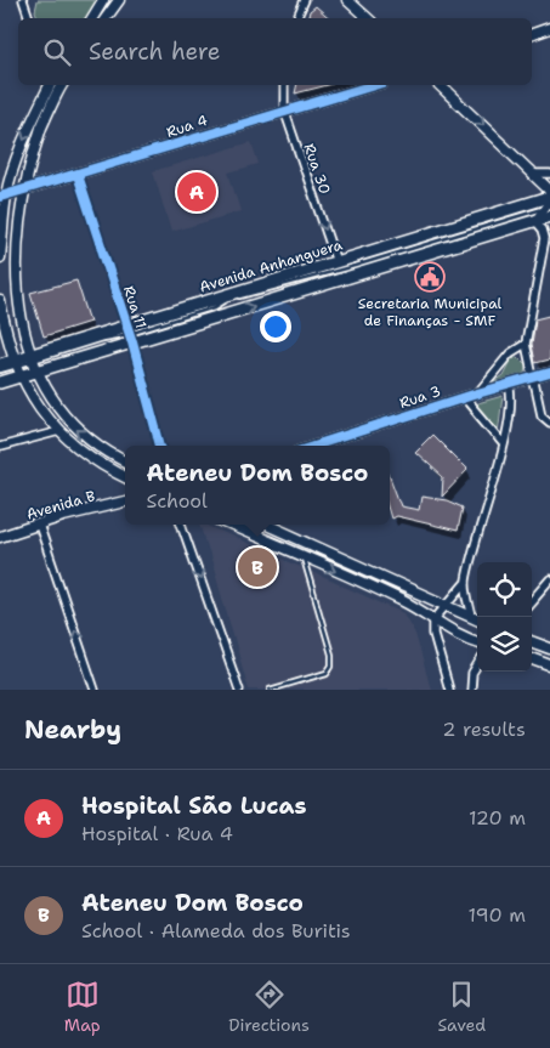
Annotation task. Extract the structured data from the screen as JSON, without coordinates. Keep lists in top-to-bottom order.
{
  "streets": {
    "main road": [
      "Rua 4",
      "Avenida Anhanguera",
      "Rua 3",
      "Avenida B"
    ],
    "street": ["Rua 30", "Rua 11"]
  },
  "crossings": [
    ["Rua 4", "Rua 30"],
    ["Rua 4", "Rua 11"],
    ["Rua 30", "Avenida Anhanguera"],
    ["Avenida Anhanguera", "Rua 11"]
  ],
  "one_way": ["Rua 30"],
  "places": {
    "public building": ["Secretaria Municipal de Finanças - SMF"]
  },
  "page": {
    "search": "Search here",
    "pins": ["A", "B"],
    "popup": ["Ateneu Dom Bosco", "School"],
    "heading": ["Nearby", "2 results"],
    "list": [
      {
        "mark": "A",
        "name": "Hospital São Lucas",
        "note": "Hospital · Rua 4",
        "value": "120 m"
      },
      {
        "mark": "B",
        "name": "Ateneu Dom Bosco",
        "note": "School · Alameda dos Buritis",
        "value": "190 m"
      }
    ],
    "nav": ["Map", "Directions", "Saved"]
  }
}
